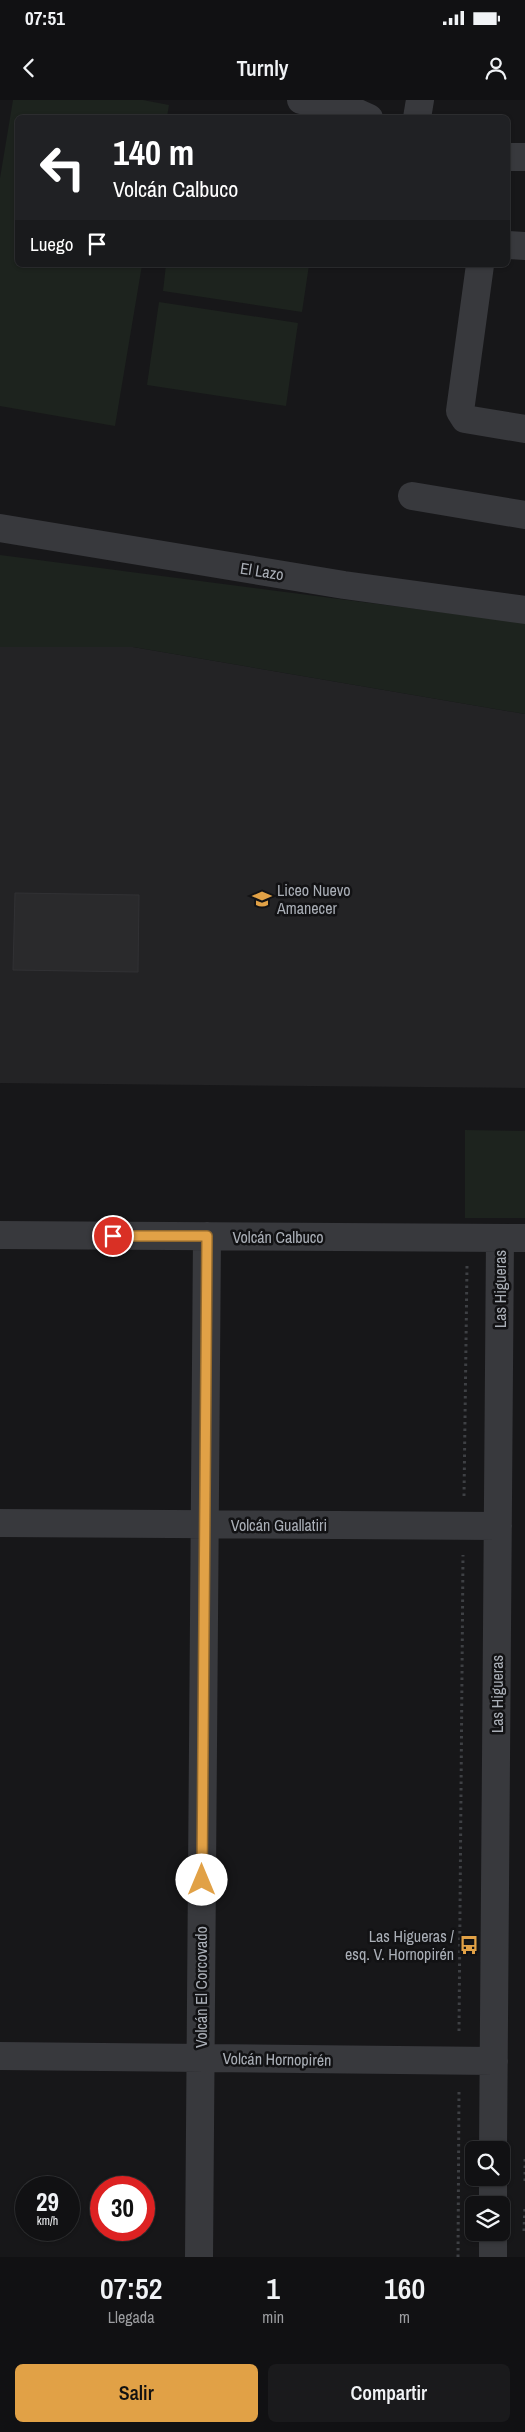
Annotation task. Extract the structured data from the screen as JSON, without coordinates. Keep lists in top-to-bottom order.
{
  "streets": {
    "street": [
      "El Lazo",
      "Volcán Calbuco",
      "Las Higueras",
      "Volcán Guallatiri",
      "Volcán El Corcovado",
      "Volcán Hornopirén"
    ]
  },
  "crossings": [
    ["Volcán Calbuco", "Las Higueras"],
    ["Volcán Calbuco", "Volcán El Corcovado"],
    ["Las Higueras", "Volcán Guallatiri"],
    ["Las Higueras", "Volcán Hornopirén"],
    ["Volcán Guallatiri", "Volcán El Corcovado"],
    ["Volcán El Corcovado", "Volcán Hornopirén"]
  ],
  "places": {
    "school or university": ["Liceo Nuevo Amanecer"],
    "bus stop": ["Las Higueras / esq. V. Hornopirén"]
  },
  "page": {
    "status": "07:51",
    "header": "Turnly",
    "turn": ["140 m", "Volcán Calbuco"],
    "then": "Luego",
    "speed": "29 km/h",
    "limit": "30",
    "eta": [
      "07:52",
      "Llegada",
      "1",
      "min",
      "160",
      "m"
    ],
    "buttons": ["Salir", "Compartir"]
  }
}
